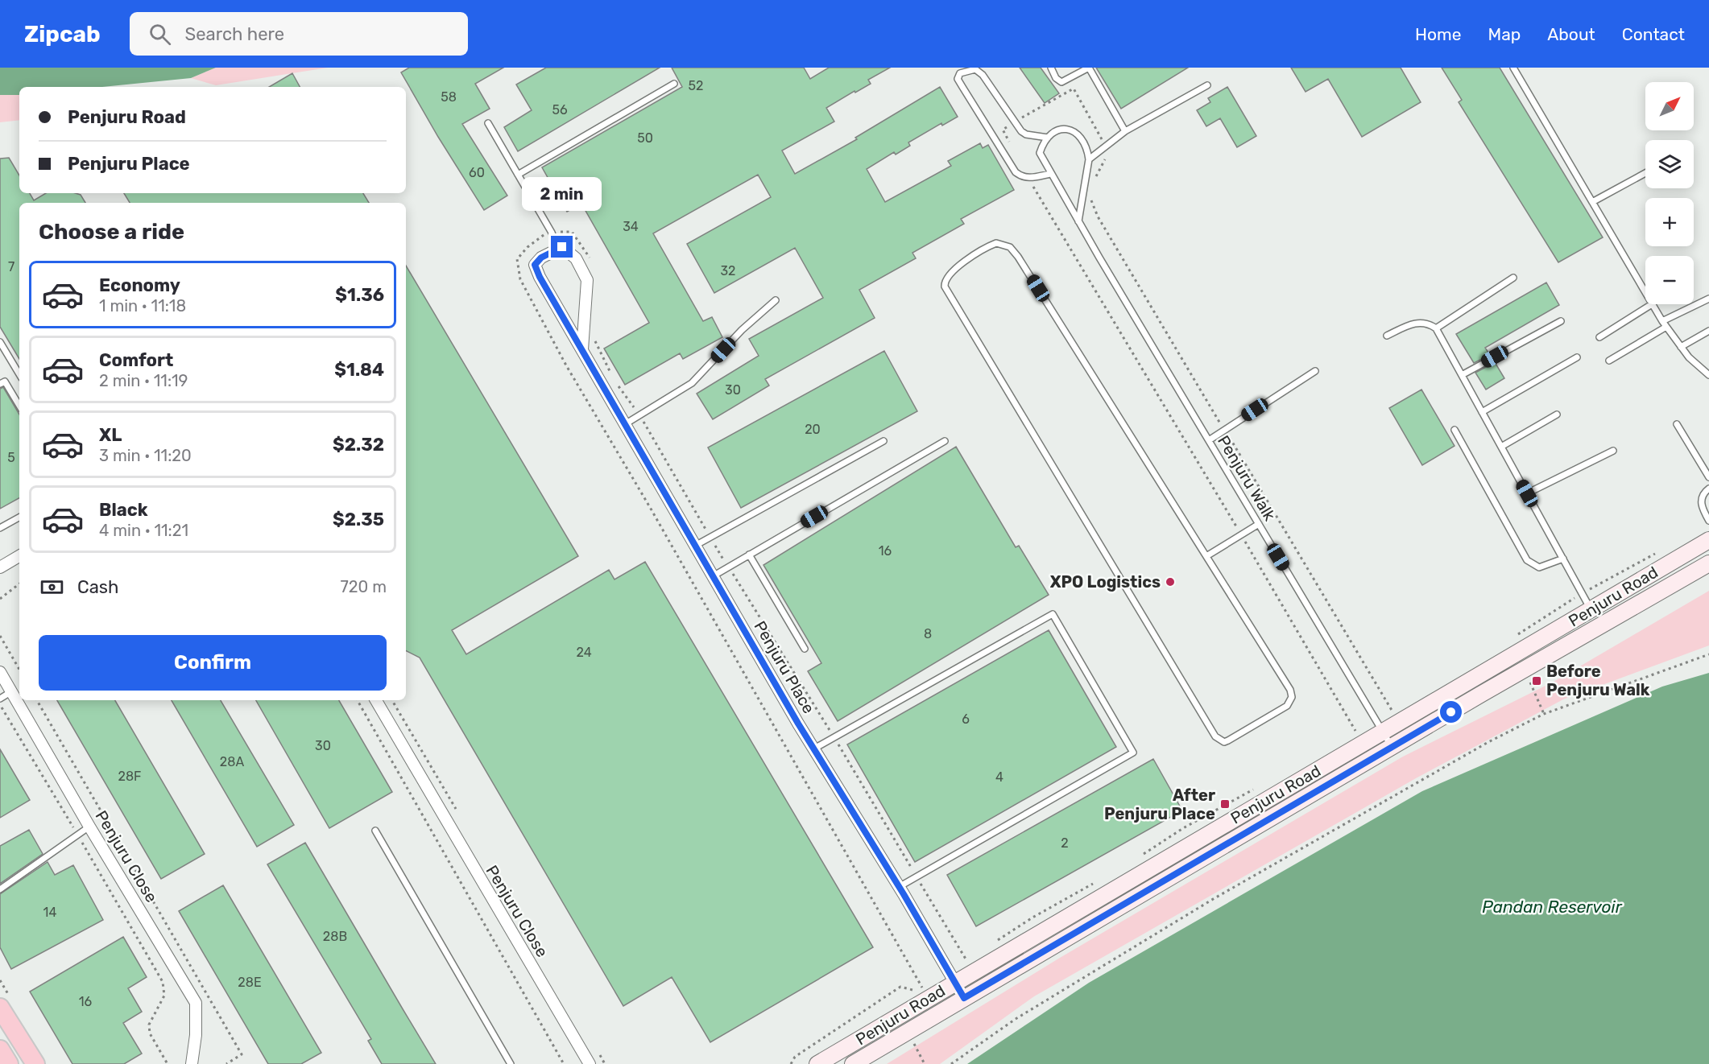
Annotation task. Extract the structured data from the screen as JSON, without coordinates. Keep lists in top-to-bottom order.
{
  "streets": {
    "main road": ["Penjuru Road"],
    "street": ["Penjuru Place", "Penjuru Close"],
    "lane": ["Penjuru Walk"]
  },
  "crossings": [
    ["Penjuru Walk", "Penjuru Road"],
    ["Penjuru Road", "Penjuru Place"]
  ],
  "water": ["Pandan Reservoir"],
  "places": {
    "other": ["XPO Logistics"],
    "transit": ["Before Penjuru Walk", "After Penjuru Place"]
  },
  "house_numbers": [
    "52",
    "58",
    "56",
    "50",
    "60",
    "34",
    "7",
    "32",
    "30",
    "20",
    "5",
    "16",
    "8",
    "24",
    "6",
    "30",
    "28A",
    "28F",
    "4",
    "2",
    "14",
    "28B",
    "28E",
    "16"
  ],
  "north": "top right",
  "page": {
    "header": "Zipcab",
    "search": "Search here",
    "nav": [
      "Home",
      "Map",
      "About",
      "Contact"
    ],
    "map_buttons": ["+", "−"],
    "banner": ["Penjuru Road", "Penjuru Place"],
    "bubble": "2 min",
    "heading": "Choose a ride",
    "list": [
      {
        "name": "Economy",
        "note": "1 min · 11:18",
        "value": "$1.36"
      },
      {
        "name": "Comfort",
        "note": "2 min · 11:19",
        "value": "$1.84"
      },
      {
        "name": "XL",
        "note": "3 min · 11:20",
        "value": "$2.32"
      },
      {
        "name": "Black",
        "note": "4 min · 11:21",
        "value": "$2.35"
      }
    ],
    "pay": ["Cash", "720 m"],
    "buttons": "Confirm"
  }
}
